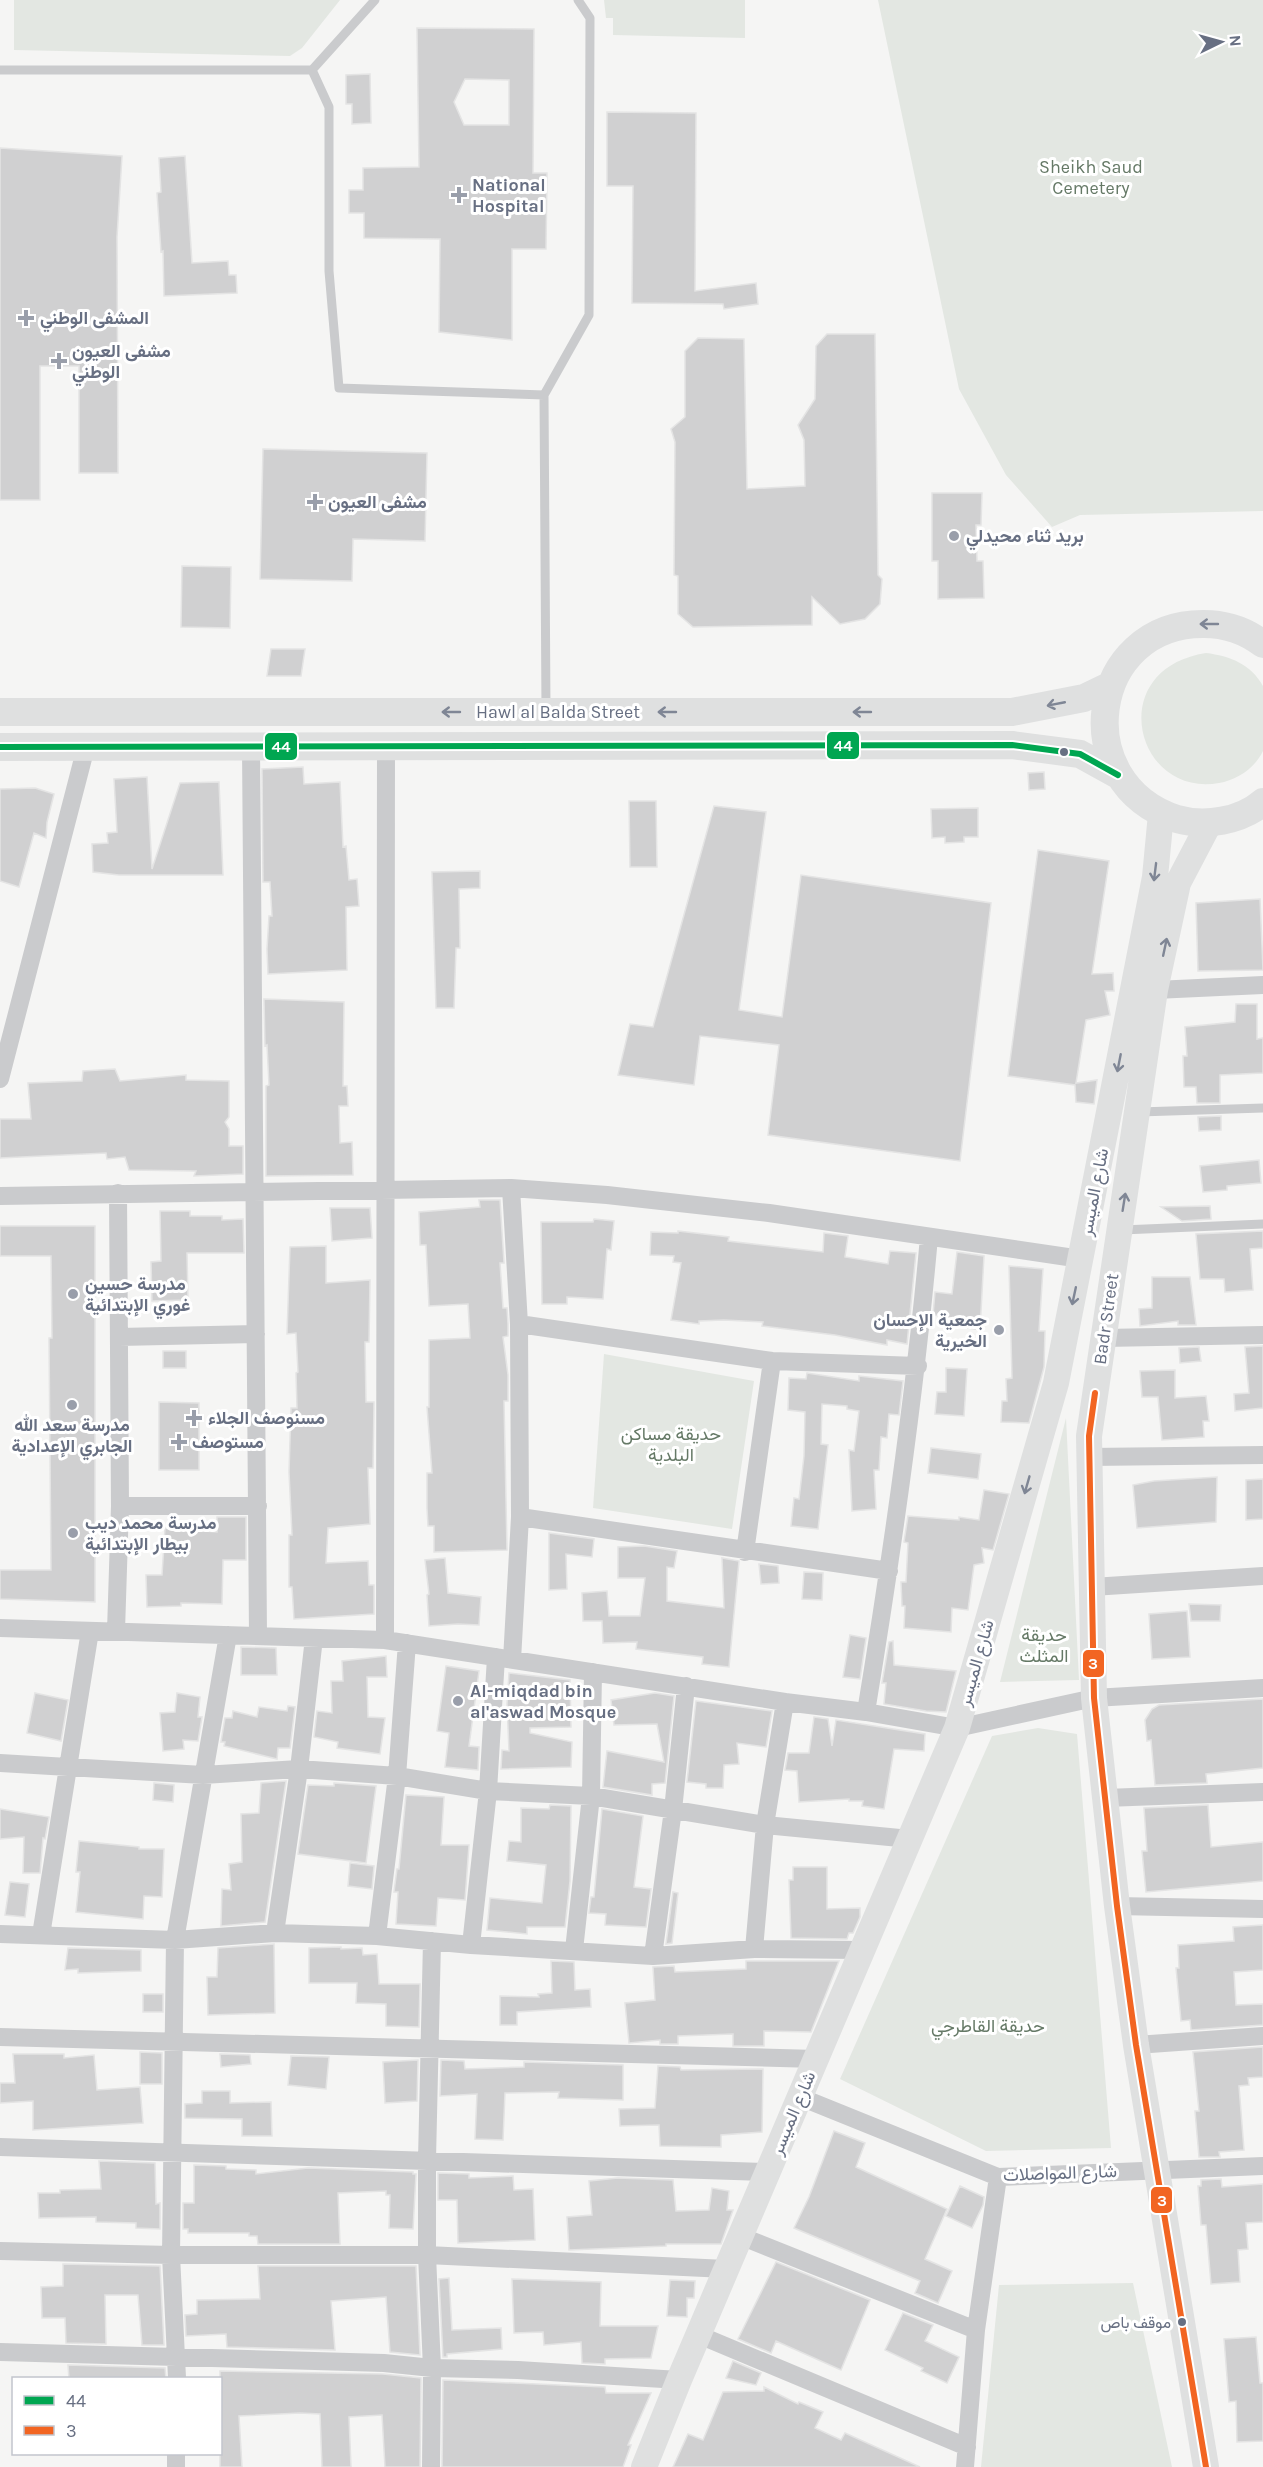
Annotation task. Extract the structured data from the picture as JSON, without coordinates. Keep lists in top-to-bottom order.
{
  "streets": {
    "main road": ["Hawl al Balda Street", "شارع الميسر", "Badr Street"],
    "street": ["شارع المواصلات"]
  },
  "crossings": [
    ["شارع الميسر", "شارع المواصلات"],
    ["Badr Street", "شارع المواصلات"]
  ],
  "one_way": ["شارع الميسر"],
  "parks": [
    "Sheikh Saud Cemetery",
    "حديقة مساكن البلدية",
    "حديقة المثلث",
    "حديقة القاطرجي"
  ],
  "places": {
    "health": [
      "National Hospital",
      "المشفى الوطني",
      "مشفى العيون الوطني",
      "مشفى العيون",
      "مسنوصف الجلاء",
      "مستوصف"
    ],
    "other": [
      "بريد ثناء محيدلي",
      "مدرسة حسين غوري الإبتدائية",
      "جمعية الإحسان الخيرية",
      "مدرسة سعد الله الجابري الإعدادية",
      "مدرسة محمد ديب بيطار الإبتدائية",
      "Al-miqdad bin al'aswad Mosque",
      "موقف باص"
    ]
  },
  "lines": ["transit line 44", "transit line 3"],
  "legend": ["44", "3"],
  "north": "right"
}
